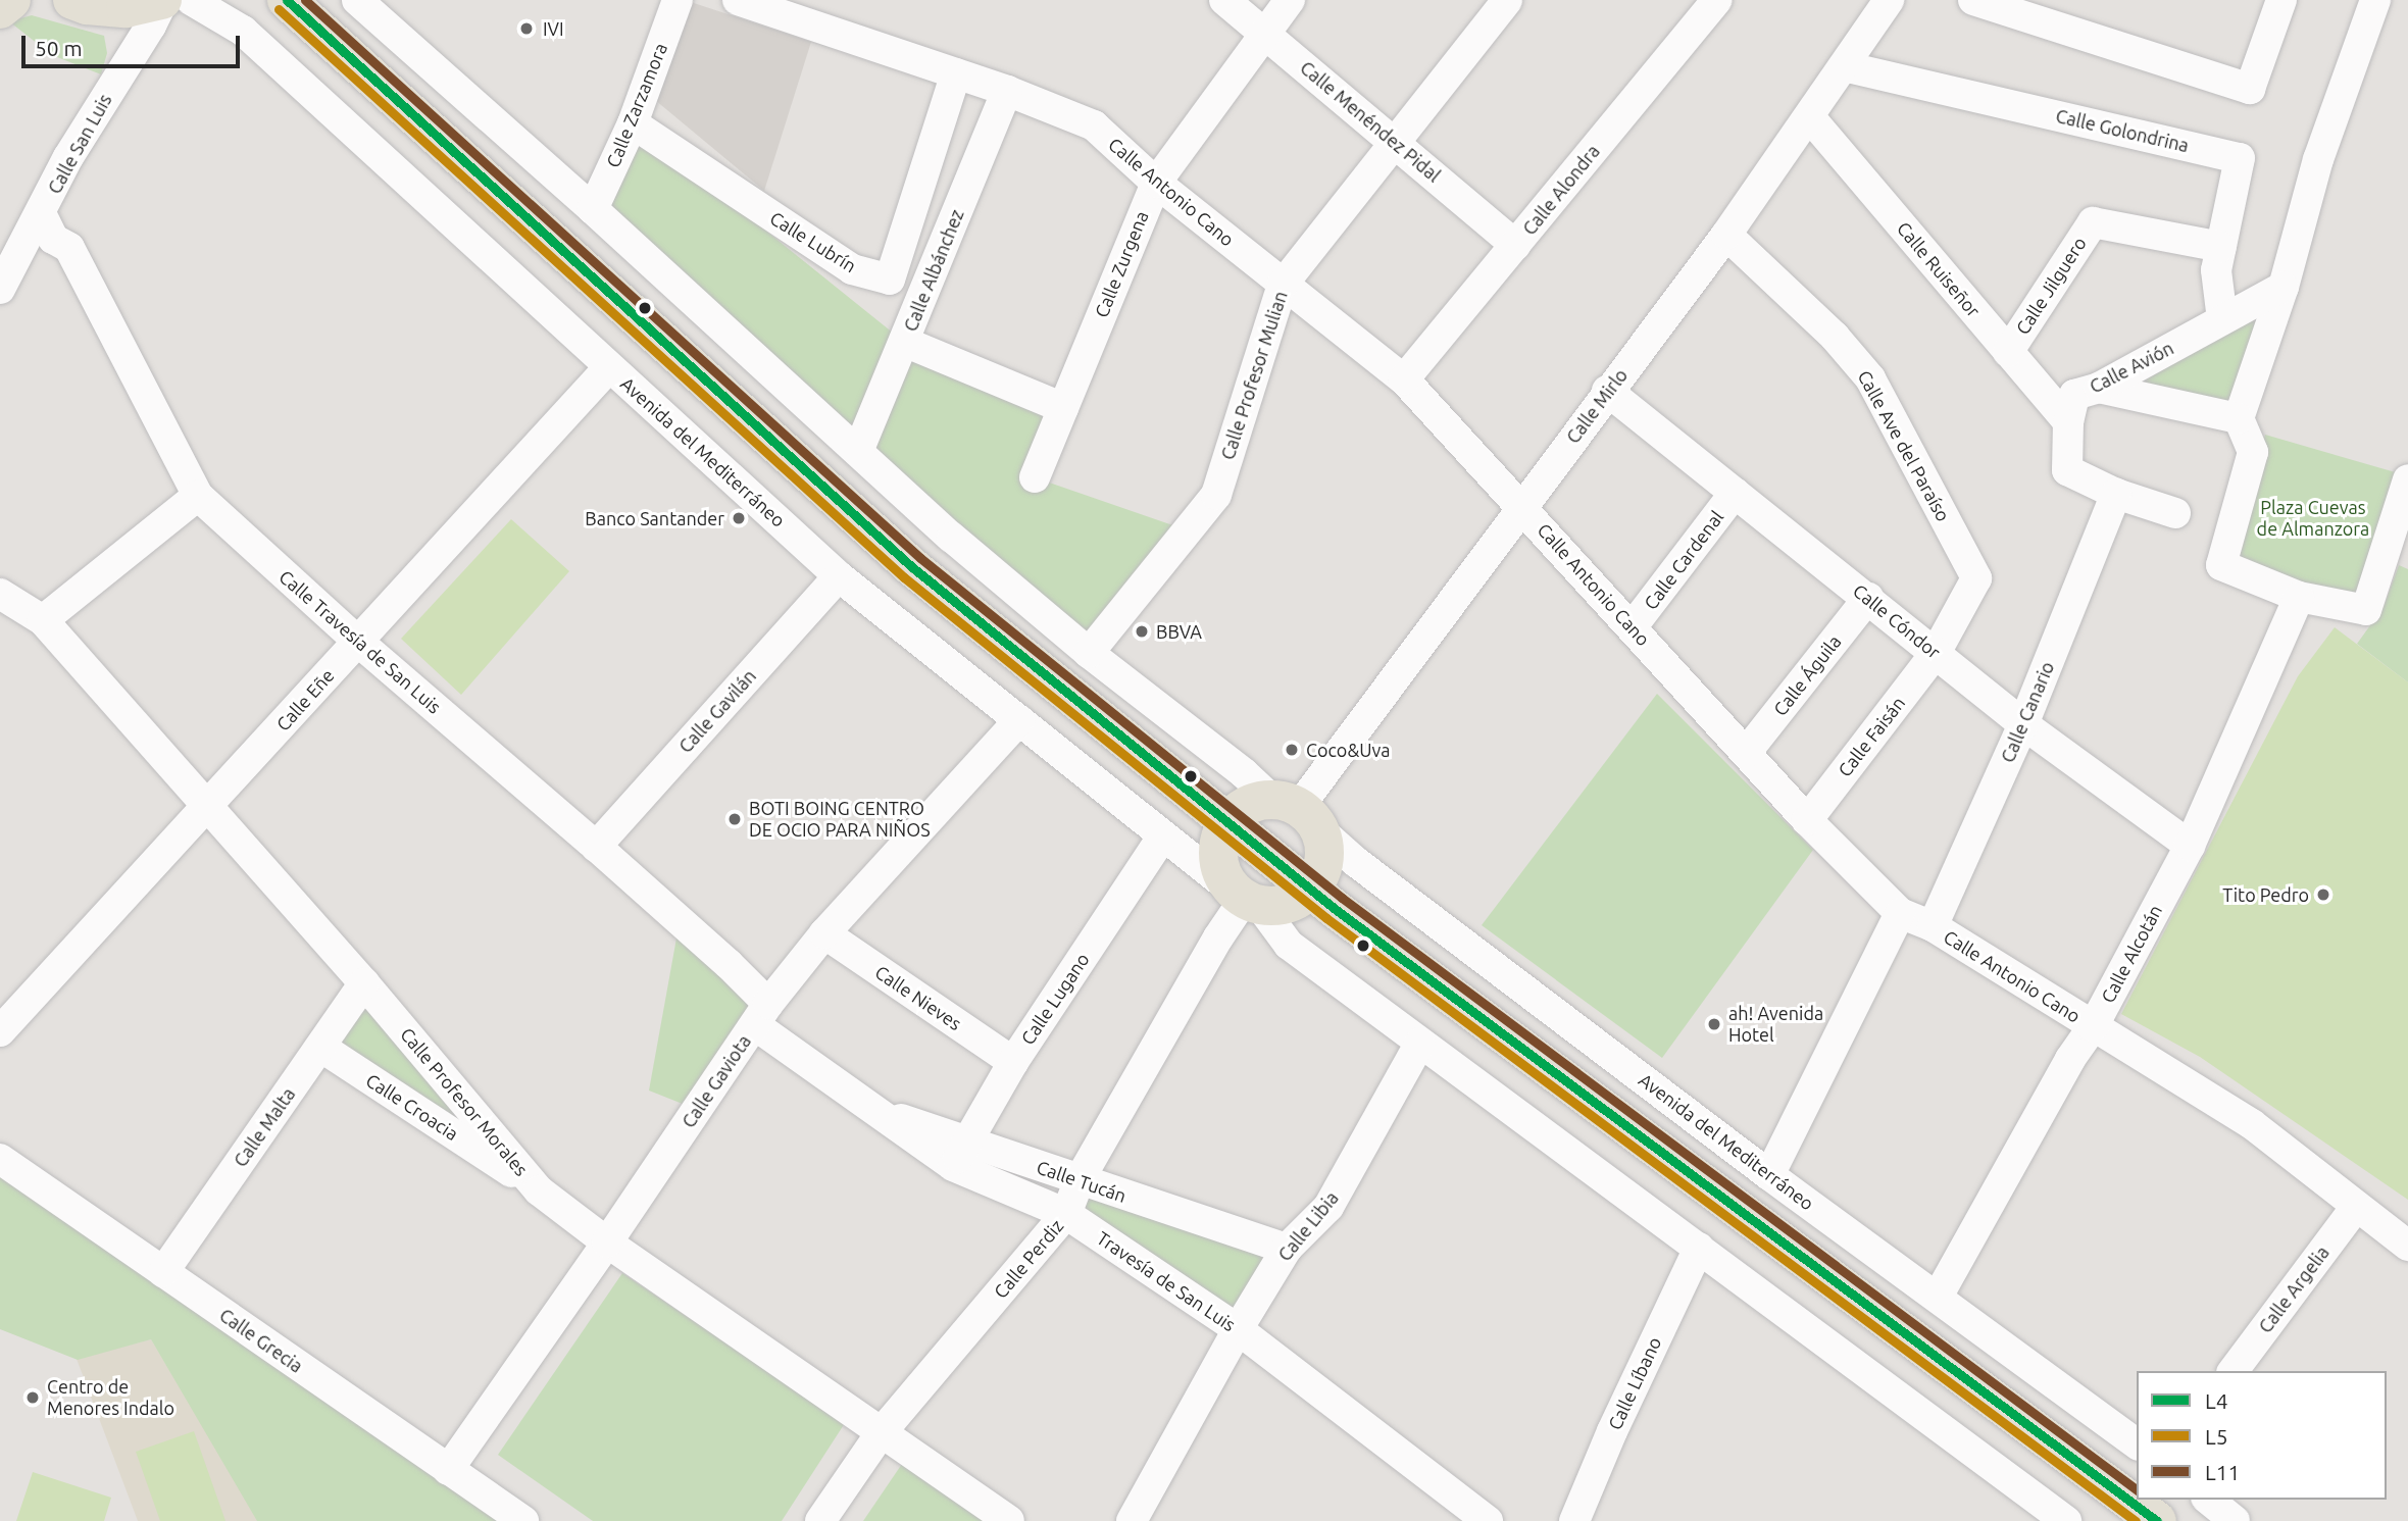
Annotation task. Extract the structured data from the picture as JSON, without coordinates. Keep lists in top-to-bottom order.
{
  "streets": {
    "main road": ["Avenida del Mediterráneo"],
    "street": [
      "Calle Zarzamora",
      "Calle Menéndez Pidal",
      "Calle Golondrina",
      "Calle San Luis",
      "Calle Alondra",
      "Calle Antonio Cano",
      "Calle Lubrín",
      "Calle Zurgena",
      "Calle Ruiseñor",
      "Calle Albánchez",
      "Calle Jilguero",
      "Calle Avión",
      "Calle Profesor Mulian",
      "Calle Mirlo",
      "Calle Ave del Paraíso",
      "Calle Cardenal",
      "Calle Cóndor",
      "Calle Travesía de San Luis",
      "Calle Águila",
      "Calle Eñe",
      "Calle Gavilán",
      "Calle Canario",
      "Calle Faisán",
      "Calle Alcotán",
      "Calle Nieves",
      "Calle Lugano",
      "Calle Gaviota",
      "Calle Profesor Morales",
      "Calle Croacia",
      "Calle Malta",
      "Calle Tucán",
      "Calle Libia",
      "Calle Perdiz",
      "Travesía de San Luis",
      "Calle Argelia",
      "Calle Grecia",
      "Calle Líbano"
    ]
  },
  "crossings": [
    ["Calle Zarzamora", "Calle Lubrín"],
    ["Calle Zarzamora", "Avenida del Mediterráneo"],
    ["Calle Menéndez Pidal", "Calle Alondra"],
    ["Calle Menéndez Pidal", "Calle Zurgena"],
    ["Calle Menéndez Pidal", "Calle Profesor Mulian"],
    ["Calle Golondrina", "Calle Jilguero"],
    ["Calle Golondrina", "Calle Avión"],
    ["Calle Golondrina", "Calle Mirlo"],
    ["Calle San Luis", "Calle Travesía de San Luis"],
    ["Calle Alondra", "Calle Antonio Cano"],
    ["Calle Antonio Cano", "Calle Lubrín"],
    ["Calle Antonio Cano", "Calle Zurgena"],
    ["Calle Antonio Cano", "Calle Albánchez"],
    ["Calle Antonio Cano", "Calle Profesor Mulian"],
    ["Calle Antonio Cano", "Calle Mirlo"],
    ["Calle Antonio Cano", "Calle Cardenal"],
    ["Calle Antonio Cano", "Calle Águila"],
    ["Calle Antonio Cano", "Calle Canario"],
    ["Calle Antonio Cano", "Calle Faisán"],
    ["Calle Antonio Cano", "Calle Alcotán"],
    ["Calle Antonio Cano", "Calle Argelia"],
    ["Calle Ruiseñor", "Calle Jilguero"],
    ["Calle Ruiseñor", "Calle Avión"],
    ["Calle Ruiseñor", "Calle Mirlo"],
    ["Calle Albánchez", "Avenida del Mediterráneo"],
    ["Calle Avión", "Calle Canario"],
    ["Calle Profesor Mulian", "Avenida del Mediterráneo"],
    ["Calle Mirlo", "Calle Ave del Paraíso"],
    ["Calle Mirlo", "Avenida del Mediterráneo"],
    ["Calle Mirlo", "Calle Cóndor"],
    ["Calle Ave del Paraíso", "Calle Cóndor"],
    ["Calle Ave del Paraíso", "Calle Faisán"],
    ["Avenida del Mediterráneo", "Calle Eñe"],
    ["Avenida del Mediterráneo", "Calle Gavilán"],
    ["Avenida del Mediterráneo", "Calle Alcotán"],
    ["Avenida del Mediterráneo", "Calle Lugano"],
    ["Avenida del Mediterráneo", "Calle Gaviota"],
    ["Avenida del Mediterráneo", "Calle Libia"],
    ["Avenida del Mediterráneo", "Calle Perdiz"],
    ["Avenida del Mediterráneo", "Calle Líbano"],
    ["Calle Cardenal", "Calle Cóndor"],
    ["Calle Cóndor", "Calle Águila"],
    ["Calle Cóndor", "Calle Canario"],
    ["Calle Cóndor", "Calle Faisán"],
    ["Calle Cóndor", "Calle Alcotán"],
    ["Calle Travesía de San Luis", "Calle Eñe"],
    ["Calle Travesía de San Luis", "Calle Gavilán"],
    ["Calle Travesía de San Luis", "Calle Gaviota"],
    ["Calle Travesía de San Luis", "Calle Tucán"],
    ["Calle Eñe", "Calle Profesor Morales"],
    ["Calle Nieves", "Calle Lugano"],
    ["Calle Nieves", "Calle Gaviota"],
    ["Calle Lugano", "Calle Tucán"],
    ["Calle Lugano", "Travesía de San Luis"],
    ["Calle Gaviota", "Calle Profesor Morales"],
    ["Calle Gaviota", "Calle Tucán"],
    ["Calle Gaviota", "Calle Grecia"],
    ["Calle Profesor Morales", "Calle Croacia"],
    ["Calle Profesor Morales", "Calle Malta"],
    ["Calle Profesor Morales", "Calle Perdiz"],
    ["Calle Croacia", "Calle Malta"],
    ["Calle Malta", "Calle Grecia"],
    ["Calle Tucán", "Calle Libia"],
    ["Calle Tucán", "Calle Perdiz"],
    ["Calle Tucán", "Travesía de San Luis"],
    ["Calle Libia", "Travesía de San Luis"],
    ["Calle Perdiz", "Travesía de San Luis"]
  ],
  "parks": ["Plaza Cuevas de Almanzora"],
  "places": [
    "IVI",
    "Banco Santander",
    "BBVA",
    "Coco&Uva",
    "BOTI BOING CENTRO DE OCIO PARA NIÑOS",
    "Tito Pedro",
    "ah! Avenida Hotel",
    "Centro de Menores Indalo"
  ],
  "lines": ["transit line L4", "transit line L11", "transit line L5"],
  "legend": ["L4", "L5", "L11"],
  "scale_bar": "50 m"
}
